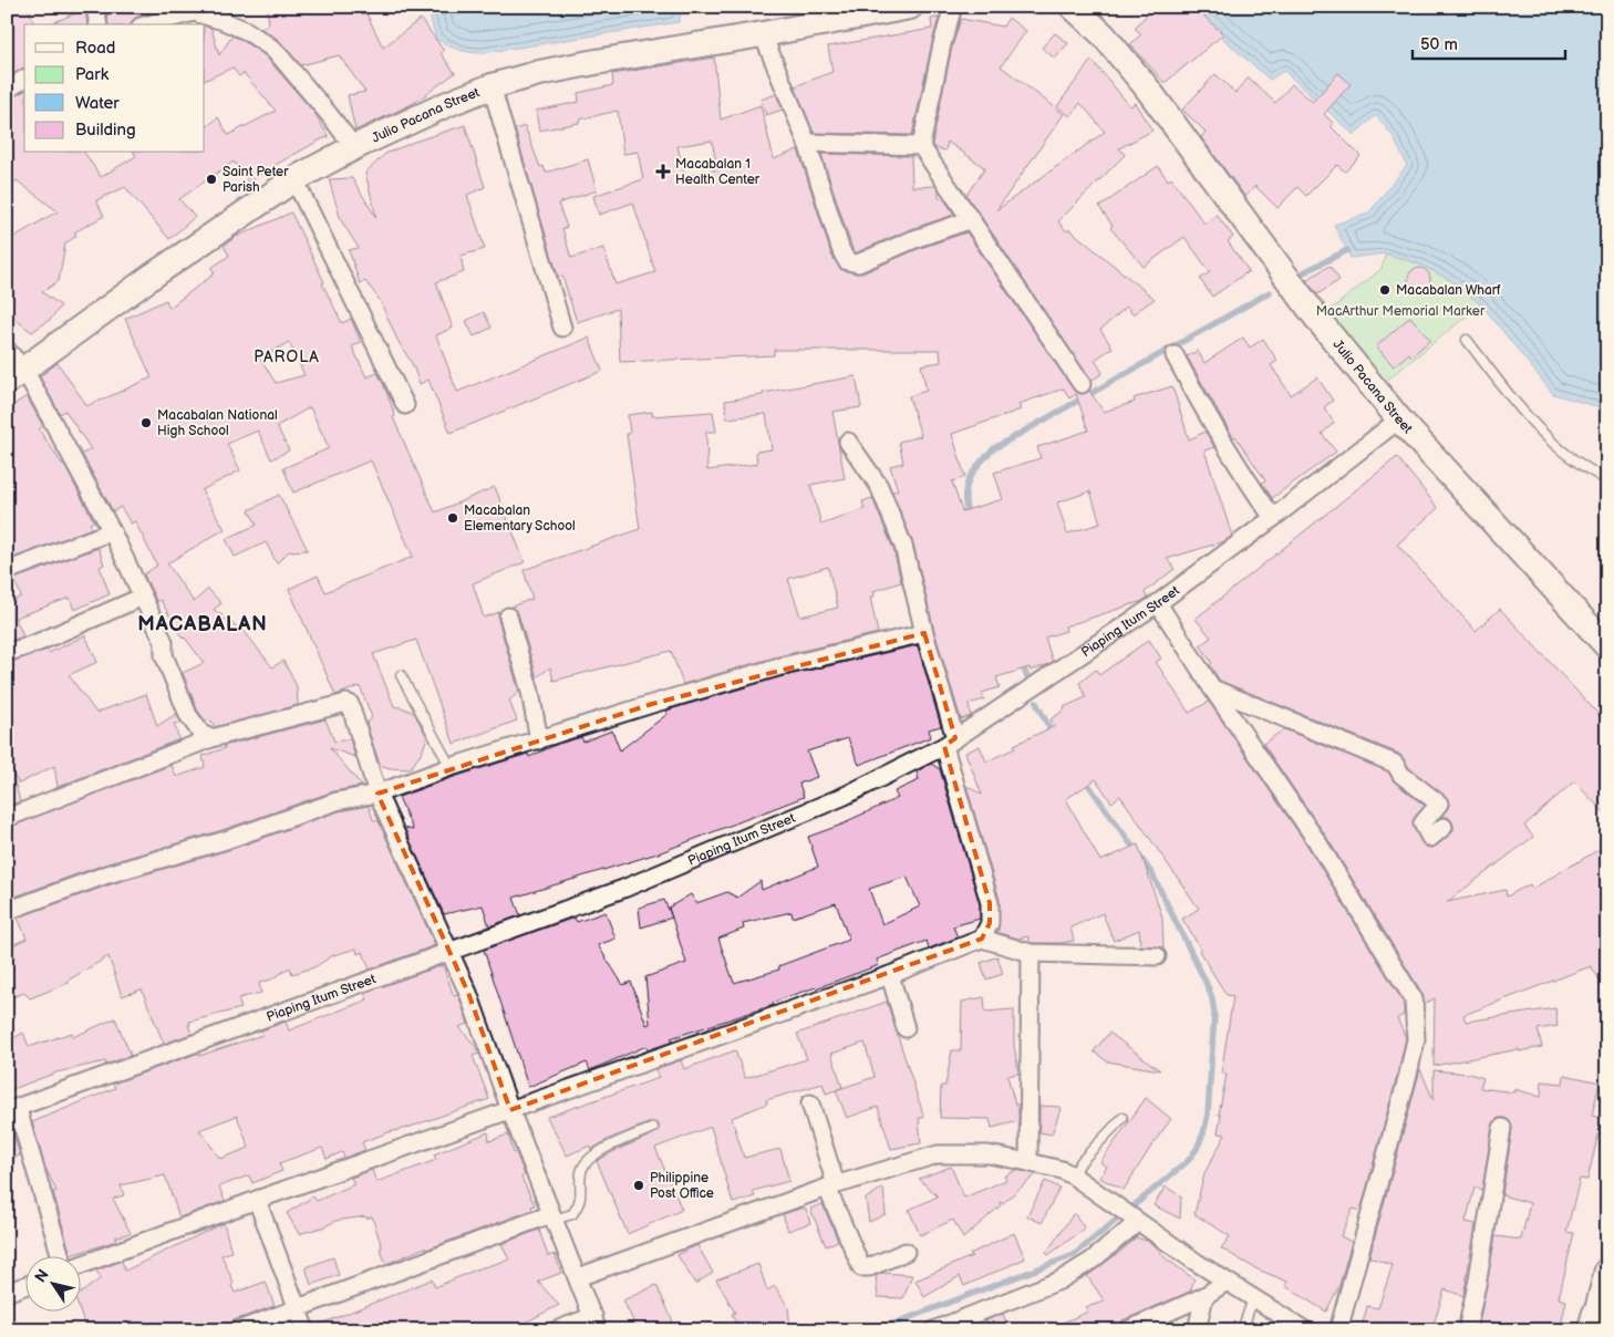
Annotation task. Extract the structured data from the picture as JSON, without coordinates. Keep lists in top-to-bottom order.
{
  "streets": {
    "street": ["Julio Pacana Street", "Piaping Itum Street"]
  },
  "crossings": [
    ["Julio Pacana Street", "Piaping Itum Street"]
  ],
  "districts": ["PAROLA", "MACABALAN"],
  "parks": ["MacArthur Memorial Marker"],
  "places": {
    "health": ["Macabalan 1 Health Center"],
    "other": [
      "Saint Peter Parish",
      "Macabalan Wharf",
      "Macabalan National High School",
      "Macabalan Elementary School",
      "Philippine Post Office"
    ]
  },
  "legend": [
    "Road",
    "Park",
    "Water",
    "Building"
  ],
  "scale_bar": "50 m",
  "north": "top left"
}
